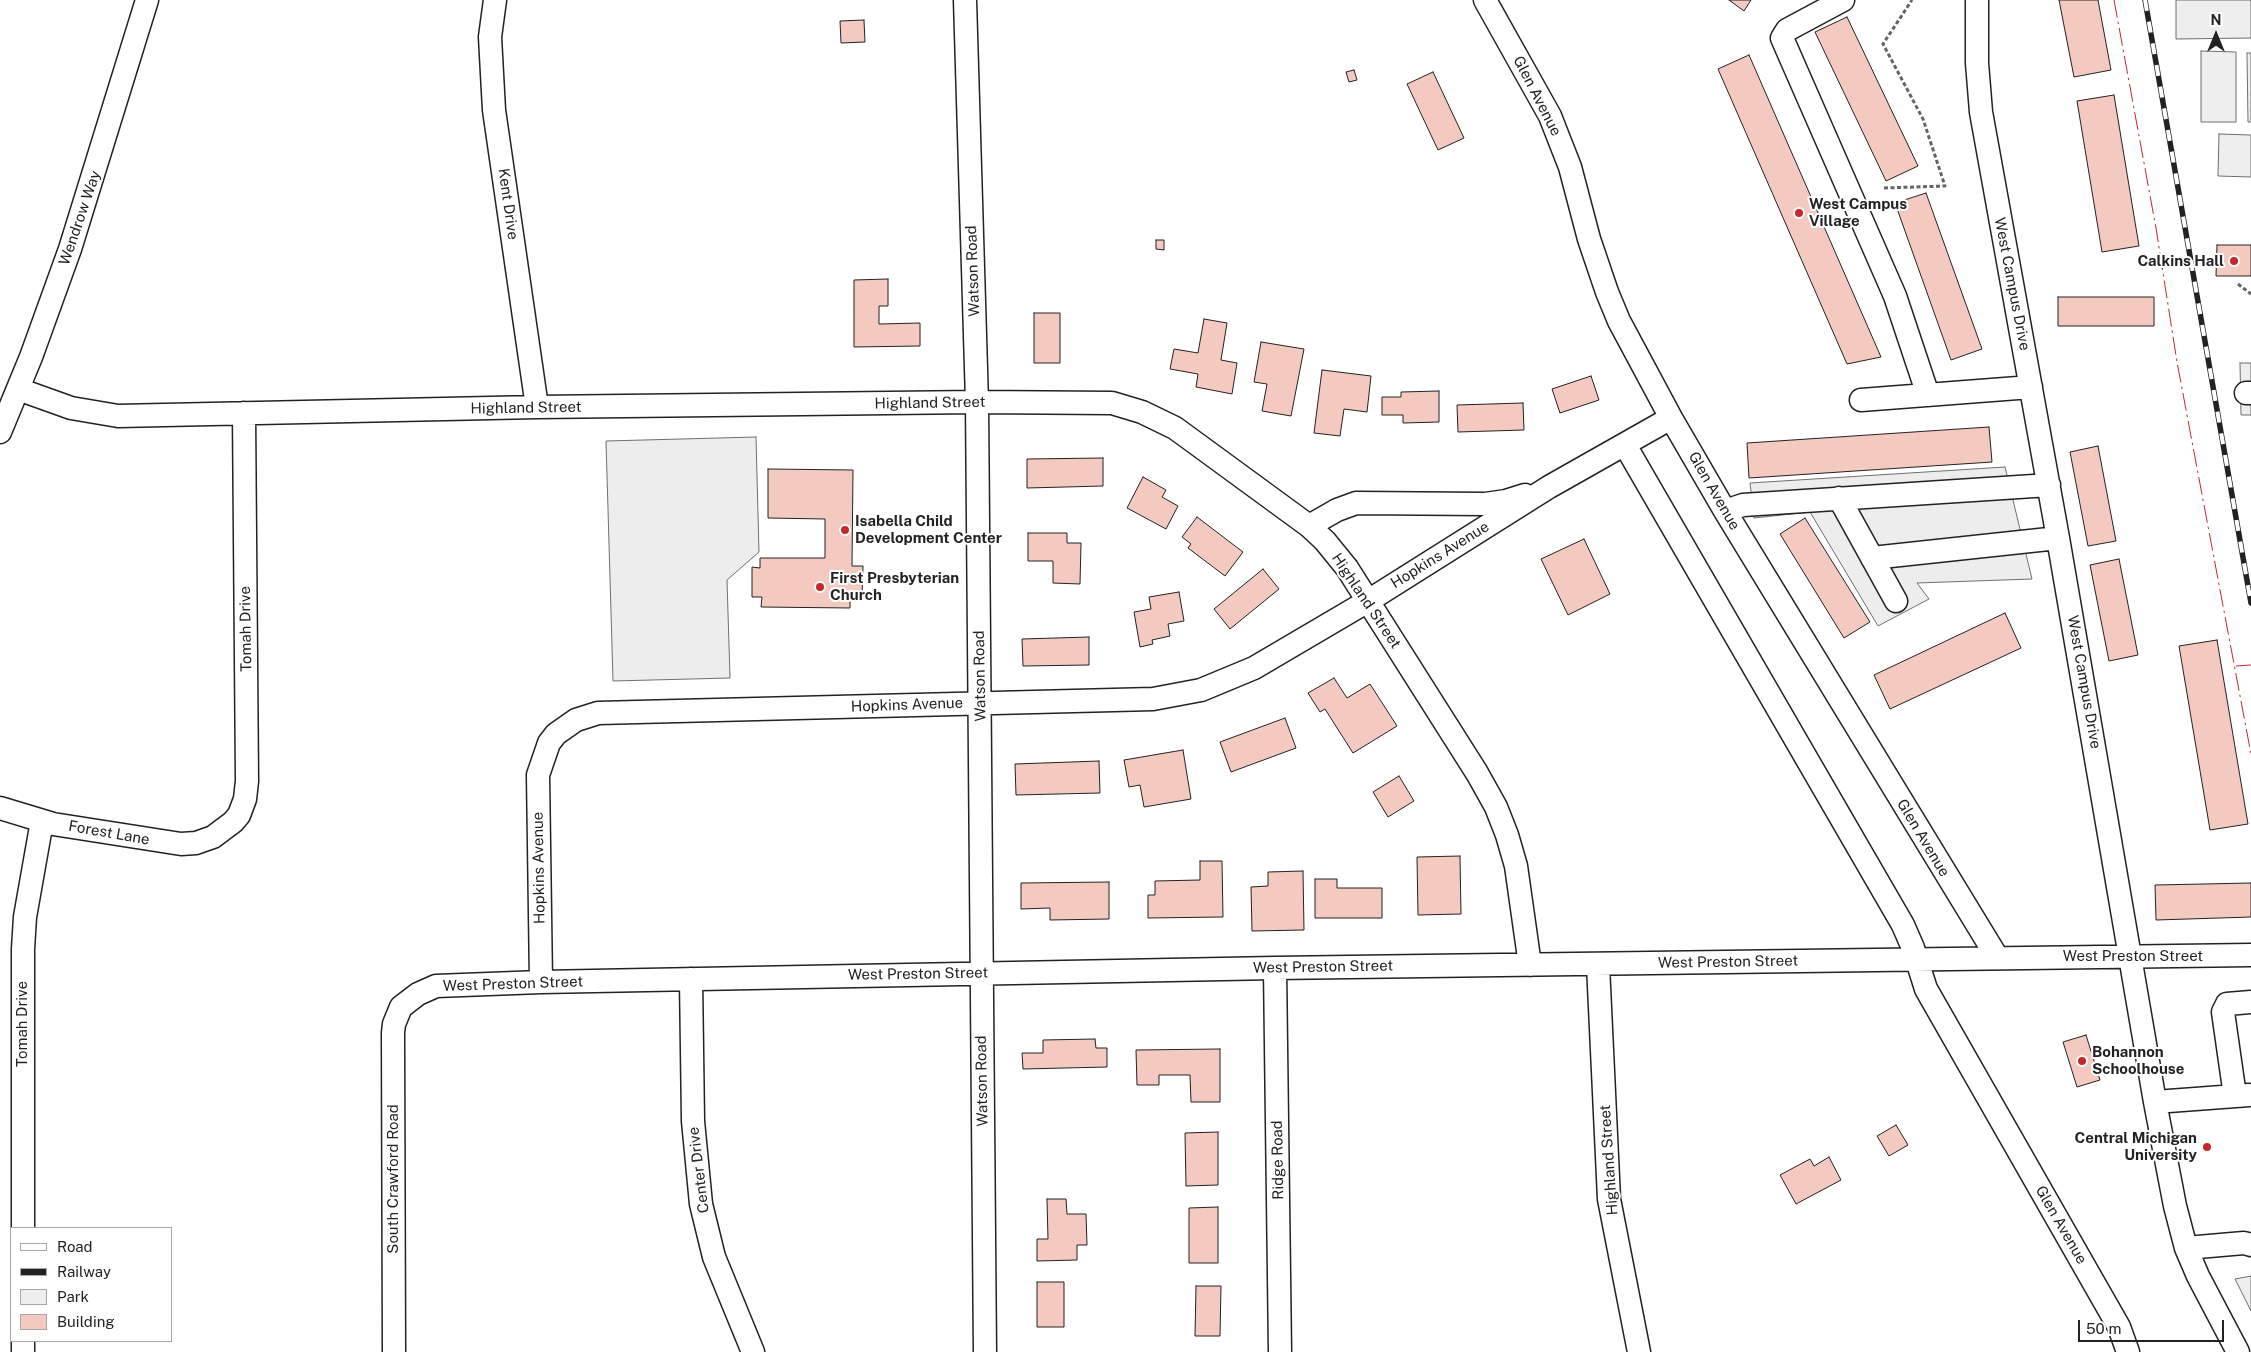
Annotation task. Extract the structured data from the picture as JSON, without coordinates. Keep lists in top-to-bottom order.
{
  "streets": {
    "street": [
      "Glen Avenue",
      "Kent Drive",
      "Wendrow Way",
      "Watson Road",
      "West Campus Drive",
      "Highland Street",
      "Hopkins Avenue",
      "Tomah Drive",
      "Forest Lane",
      "West Preston Street",
      "Ridge Road",
      "Center Drive",
      "South Crawford Road"
    ]
  },
  "crossings": [
    ["Glen Avenue", "Hopkins Avenue"],
    ["Glen Avenue", "West Preston Street"],
    ["Kent Drive", "Highland Street"],
    ["Wendrow Way", "Highland Street"],
    ["Watson Road", "Highland Street"],
    ["Watson Road", "Hopkins Avenue"],
    ["Watson Road", "West Preston Street"],
    ["West Campus Drive", "West Preston Street"],
    ["Highland Street", "Hopkins Avenue"],
    ["Highland Street", "Tomah Drive"],
    ["Highland Street", "West Preston Street"],
    ["Hopkins Avenue", "West Preston Street"],
    ["Tomah Drive", "Forest Lane"],
    ["West Preston Street", "Ridge Road"],
    ["West Preston Street", "Center Drive"],
    ["West Preston Street", "South Crawford Road"]
  ],
  "places": [
    "West Campus Village",
    "Calkins Hall",
    "Isabella Child Development Center",
    "First Presbyterian Church",
    "Bohannon Schoolhouse",
    "Central Michigan University"
  ],
  "legend": [
    "Road",
    "Railway",
    "Park",
    "Building"
  ],
  "scale_bar": "50 m",
  "north": "top"
}
